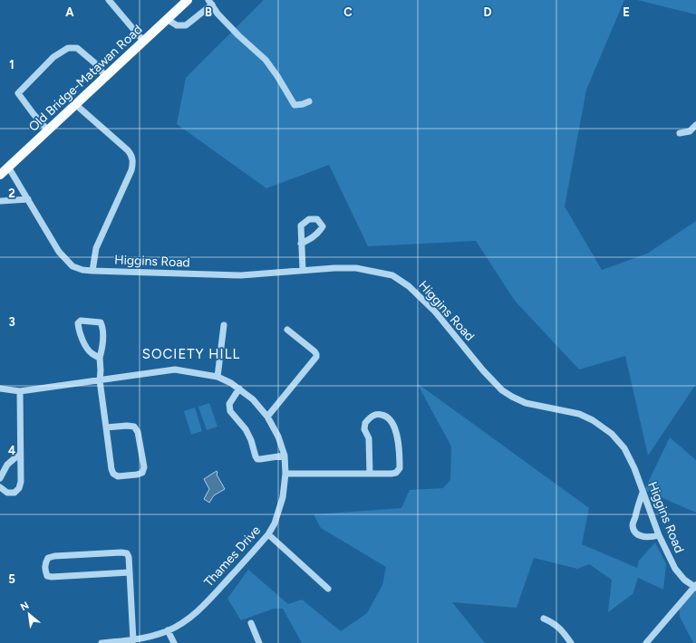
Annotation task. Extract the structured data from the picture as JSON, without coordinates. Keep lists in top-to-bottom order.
{
  "streets": {
    "main road": ["Old Bridge-Matawan Road"],
    "street": ["Higgins Road", "Thames Drive"]
  },
  "crossings": [
    ["Old Bridge-Matawan Road", "Higgins Road"]
  ],
  "districts": ["SOCIETY HILL"],
  "north": "top left",
  "grid": {
    "columns": [
      "A",
      "B",
      "C",
      "D",
      "E"
    ],
    "rows": [
      "1",
      "2",
      "3",
      "4",
      "5"
    ]
  }
}
